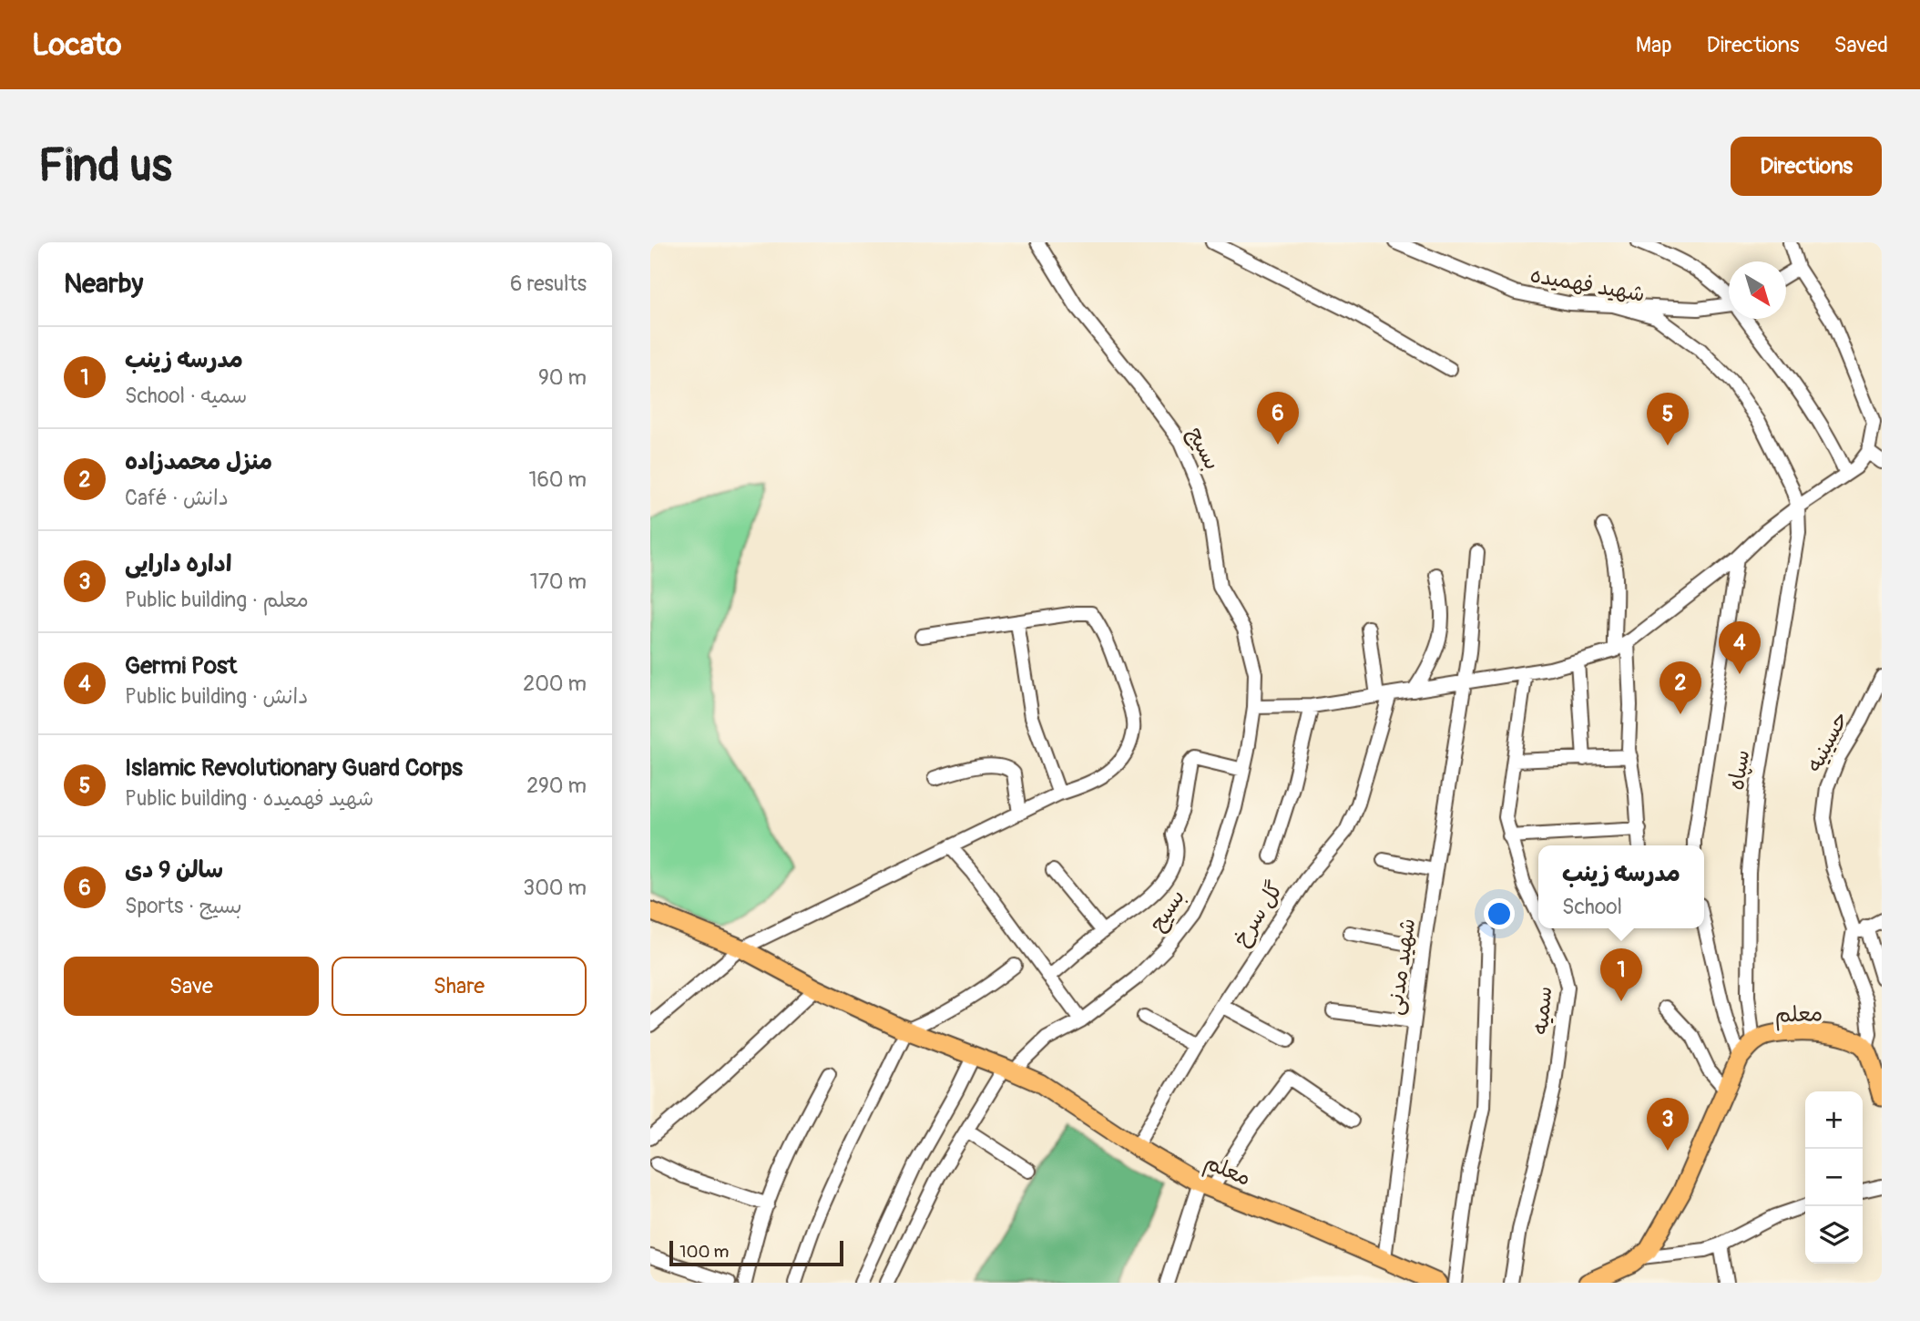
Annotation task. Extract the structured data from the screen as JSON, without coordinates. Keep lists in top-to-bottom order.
{
  "streets": {
    "main road": ["معلم"],
    "street": [
      "شهید فهمیده",
      "بسیج",
      "حسینیه",
      "سپاه",
      "بسیح",
      "گل سرخ",
      "شهید مدنی",
      "سمیه"
    ]
  },
  "crossings": [
    ["شهید فهمیده", "سپاه"],
    ["بسیج", "بسیح"],
    ["حسینیه", "معلم"],
    ["سپاه", "معلم"],
    ["بسیح", "معلم"],
    ["گل سرخ", "معلم"],
    ["شهید مدنی", "معلم"]
  ],
  "scale_bar": "100 m",
  "north": "bottom right",
  "page": {
    "header": "Locato",
    "nav": ["Map", "Directions", "Saved"],
    "buttons": [
      "Directions",
      ["Save", "Share"]
    ],
    "title": "Find us",
    "heading": ["Nearby", "6 results"],
    "list": [
      {
        "mark": "1",
        "name": "مدرسه زینب",
        "note": "School · سمیه",
        "value": "90 m"
      },
      {
        "mark": "2",
        "name": "منزل محمدزاده",
        "note": "Café · دانش",
        "value": "160 m"
      },
      {
        "mark": "3",
        "name": "اداره دارایی",
        "note": "Public building · معلم",
        "value": "170 m"
      },
      {
        "mark": "4",
        "name": "Germi Post",
        "note": "Public building · دانش",
        "value": "200 m"
      },
      {
        "mark": "5",
        "name": "Islamic Revolutionary Guard Corps",
        "note": "Public building · شهید فهمیده",
        "value": "290 m"
      },
      {
        "mark": "6",
        "name": "سالن 9 دی",
        "note": "Sports · بسیج",
        "value": "300 m"
      }
    ],
    "pins": [
      "6",
      "5",
      "4",
      "2",
      "1",
      "3"
    ],
    "popup": ["مدرسه زینب", "School"],
    "map_buttons": ["+", "−"],
    "scale": "100 m"
  }
}
